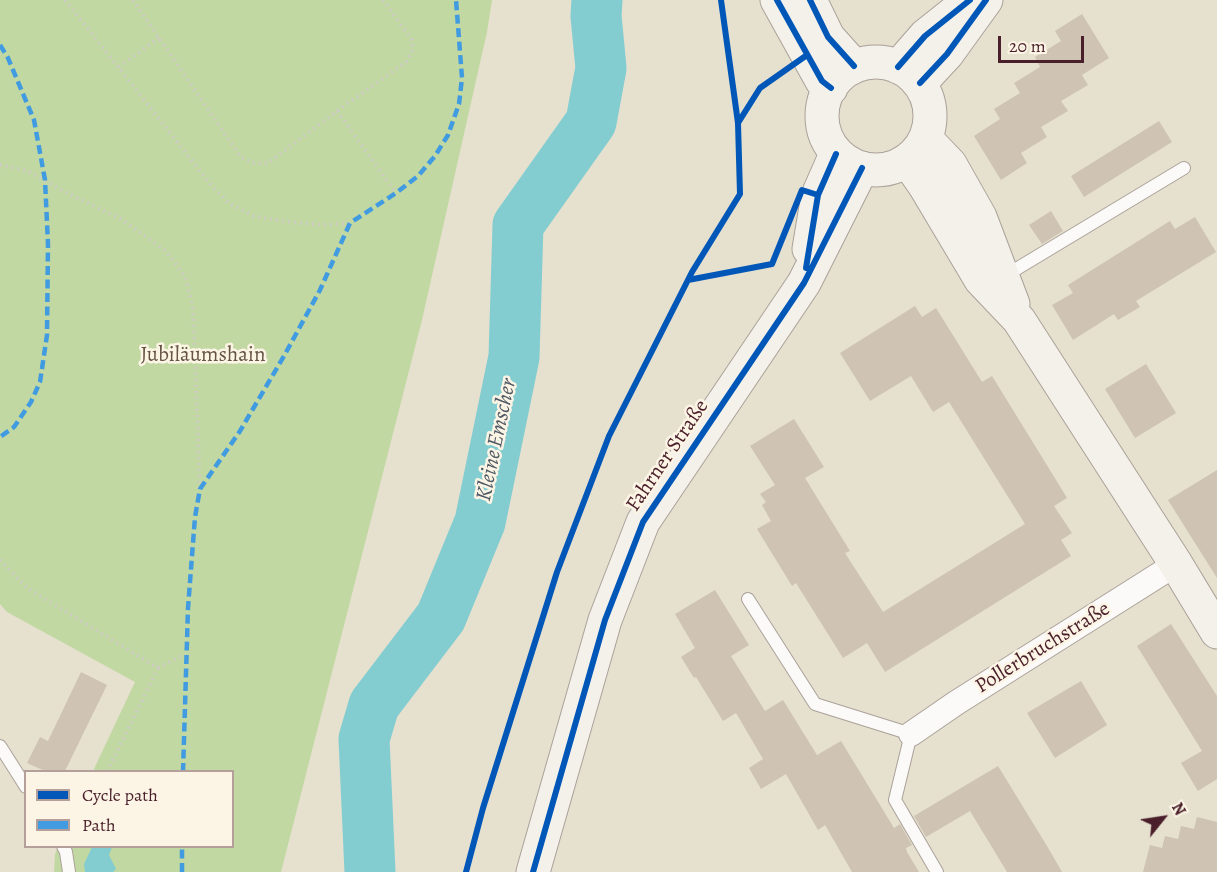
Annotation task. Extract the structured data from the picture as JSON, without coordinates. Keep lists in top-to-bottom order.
{
  "streets": {
    "street": ["Fahrner Straße", "Pollerbruchstraße"]
  },
  "water": ["Kleine Emscher"],
  "parks": ["Jubiläumshain"],
  "legend": ["Cycle path", "Path"],
  "scale_bar": "20 m",
  "north": "top right"
}
